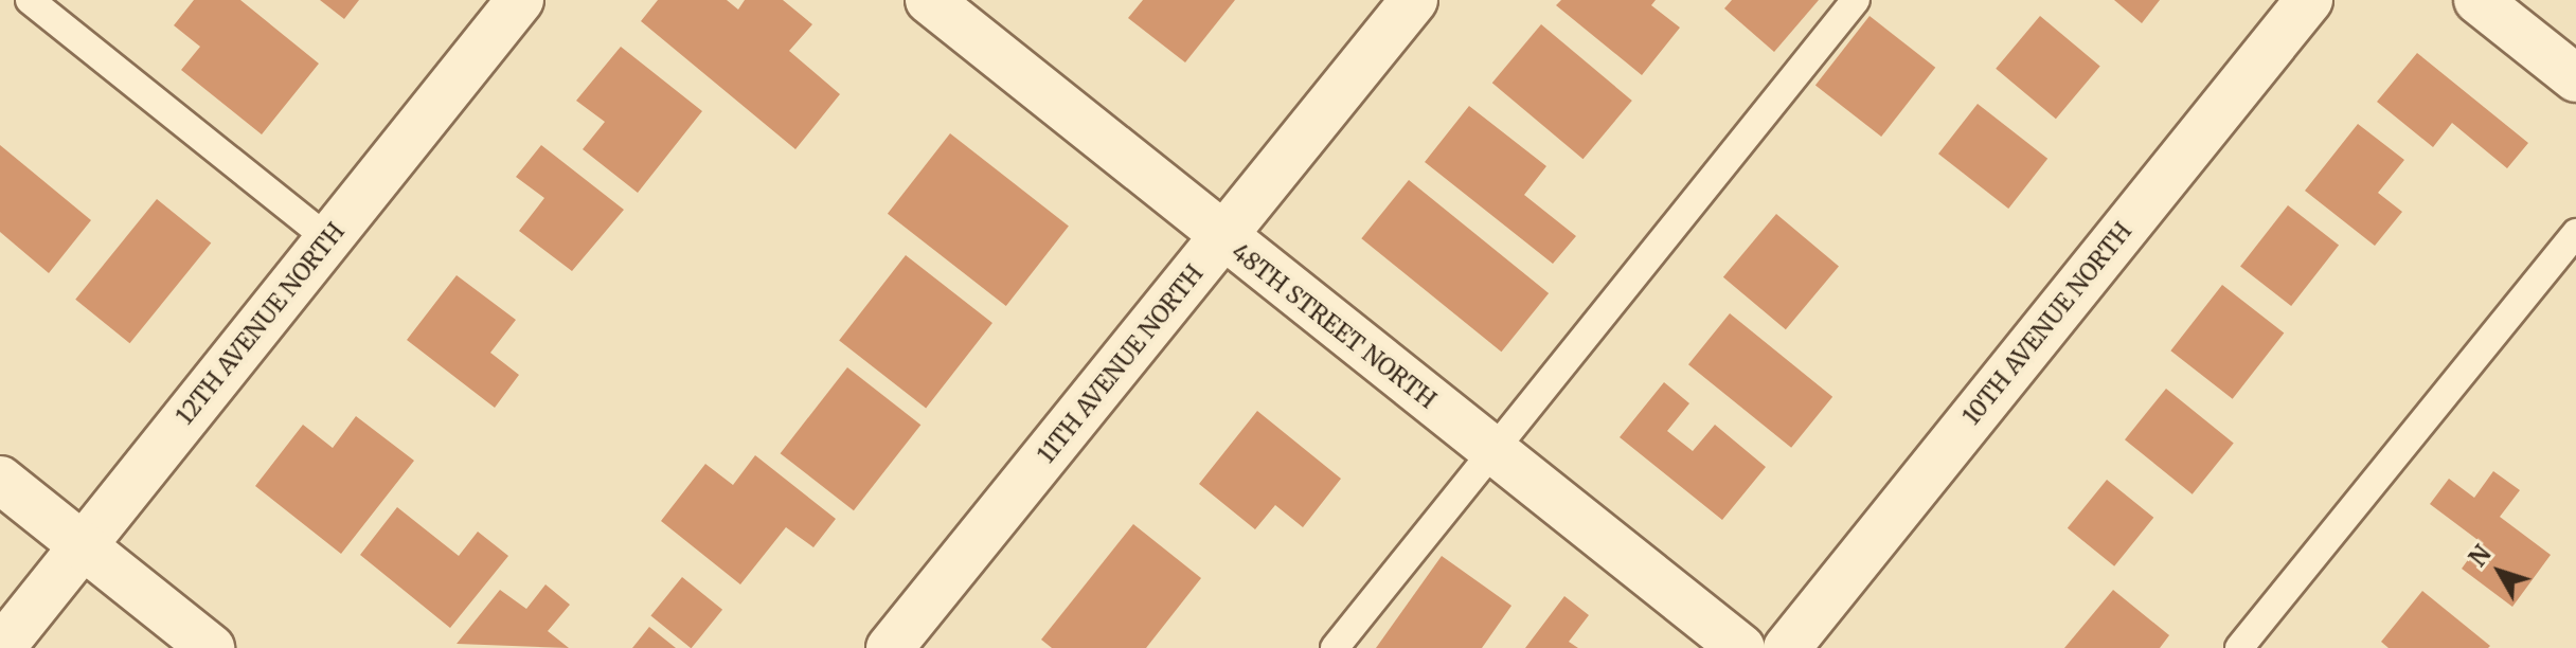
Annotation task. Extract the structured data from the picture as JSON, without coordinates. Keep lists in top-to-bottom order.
{
  "streets": {
    "street": [
      "12TH AVENUE NORTH",
      "10TH AVENUE NORTH",
      "48TH STREET NORTH",
      "11TH AVENUE NORTH"
    ]
  },
  "crossings": [
    ["48TH STREET NORTH", "11TH AVENUE NORTH"]
  ],
  "north": "top left"
}
